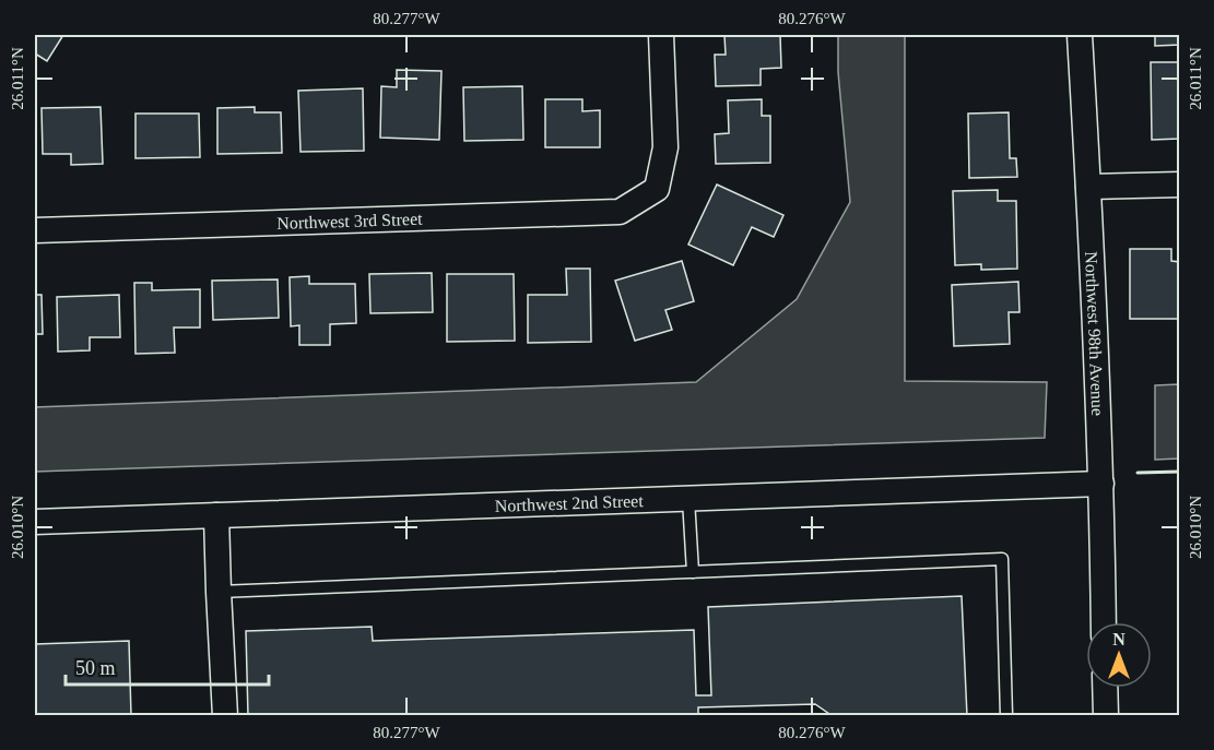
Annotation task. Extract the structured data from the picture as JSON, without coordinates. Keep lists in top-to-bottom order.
{
  "streets": {
    "street": ["Northwest 3rd Street", "Northwest 98th Avenue", "Northwest 2nd Street"]
  },
  "crossings": [
    ["Northwest 98th Avenue", "Northwest 2nd Street"]
  ],
  "scale_bar": "50 m",
  "north": "top",
  "coordinates": [
    "80.277°W",
    "80.276°W",
    "26.011°N",
    "26.010°N"
  ]
}
